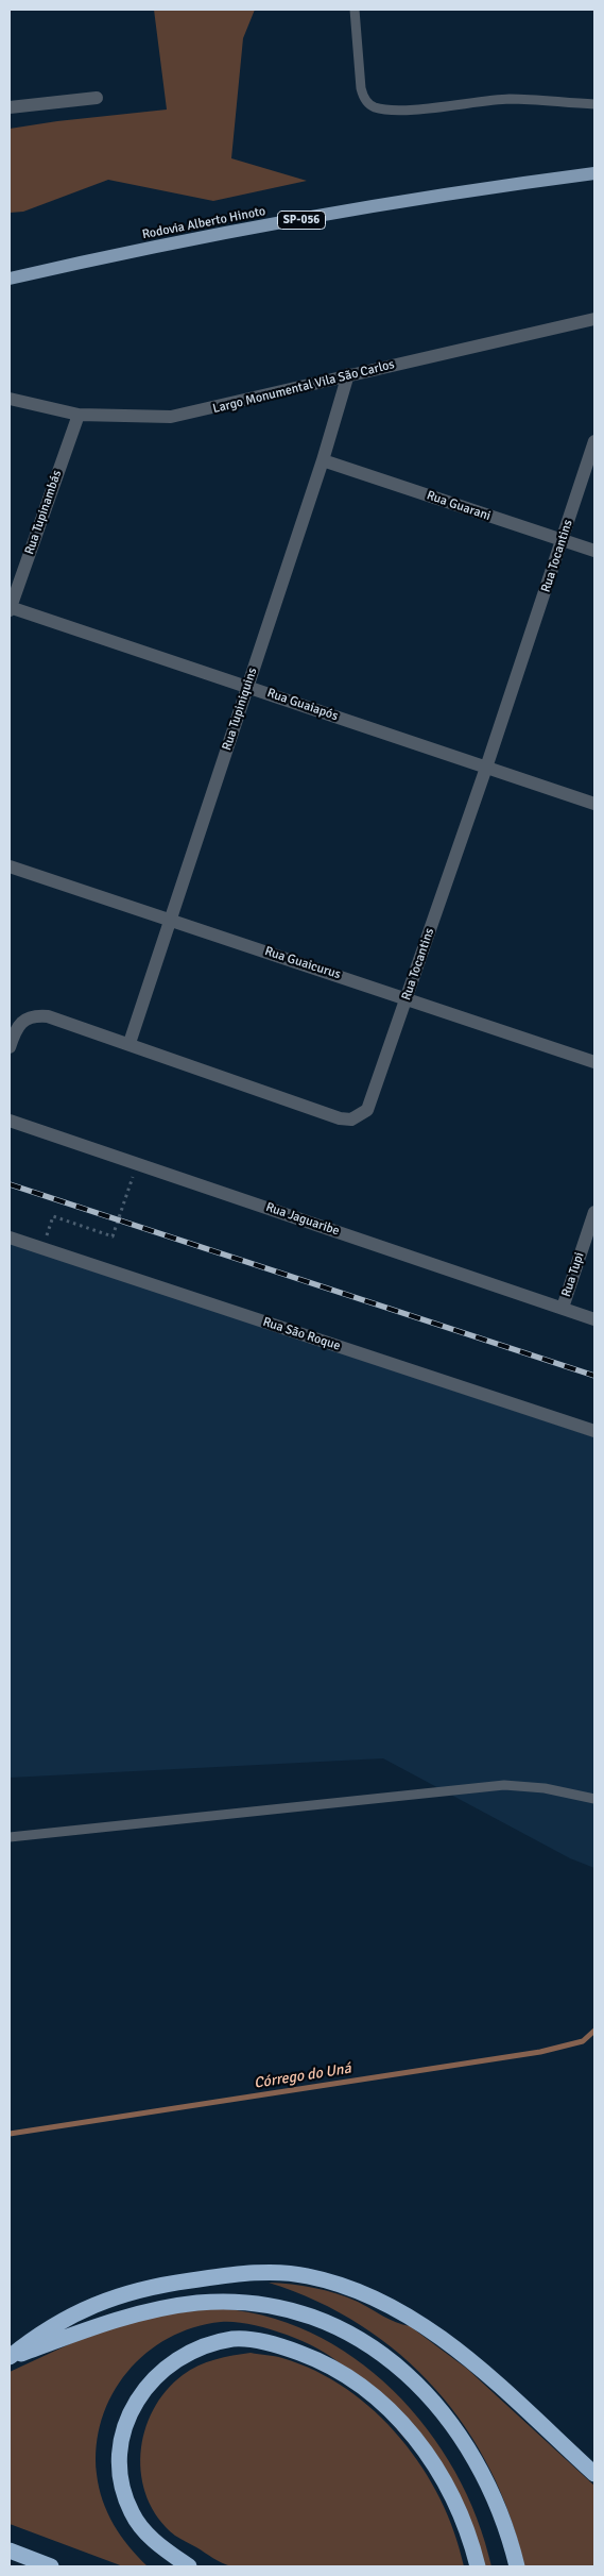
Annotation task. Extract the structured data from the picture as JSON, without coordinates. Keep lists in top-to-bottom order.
{
  "streets": {
    "main road": ["SP-056", "Rodovia Alberto Hinoto"],
    "street": [
      "Largo Monumental Vila São Carlos",
      "Rua Guarani",
      "Rua Tupinambás",
      "Rua Tocantins",
      "Rua Guaiapós",
      "Rua Tupiniquins",
      "Rua Guaicurus",
      "Rua Jaguaribe",
      "Rua Tupi",
      "Rua São Roque"
    ]
  },
  "crossings": [
    ["Largo Monumental Vila São Carlos", "Rua Tupinambás"],
    ["Largo Monumental Vila São Carlos", "Rua Tupiniquins"],
    ["Rua Guarani", "Rua Tocantins"],
    ["Rua Guarani", "Rua Tupiniquins"],
    ["Rua Tupinambás", "Rua Guaiapós"],
    ["Rua Tocantins", "Rua Guaiapós"],
    ["Rua Tocantins", "Rua Tupiniquins"],
    ["Rua Tocantins", "Rua Guaicurus"],
    ["Rua Guaiapós", "Rua Tupiniquins"],
    ["Rua Tupiniquins", "Rua Guaicurus"],
    ["Rua Jaguaribe", "Rua Tupi"]
  ],
  "water": ["Córrego do Uná"]
}
